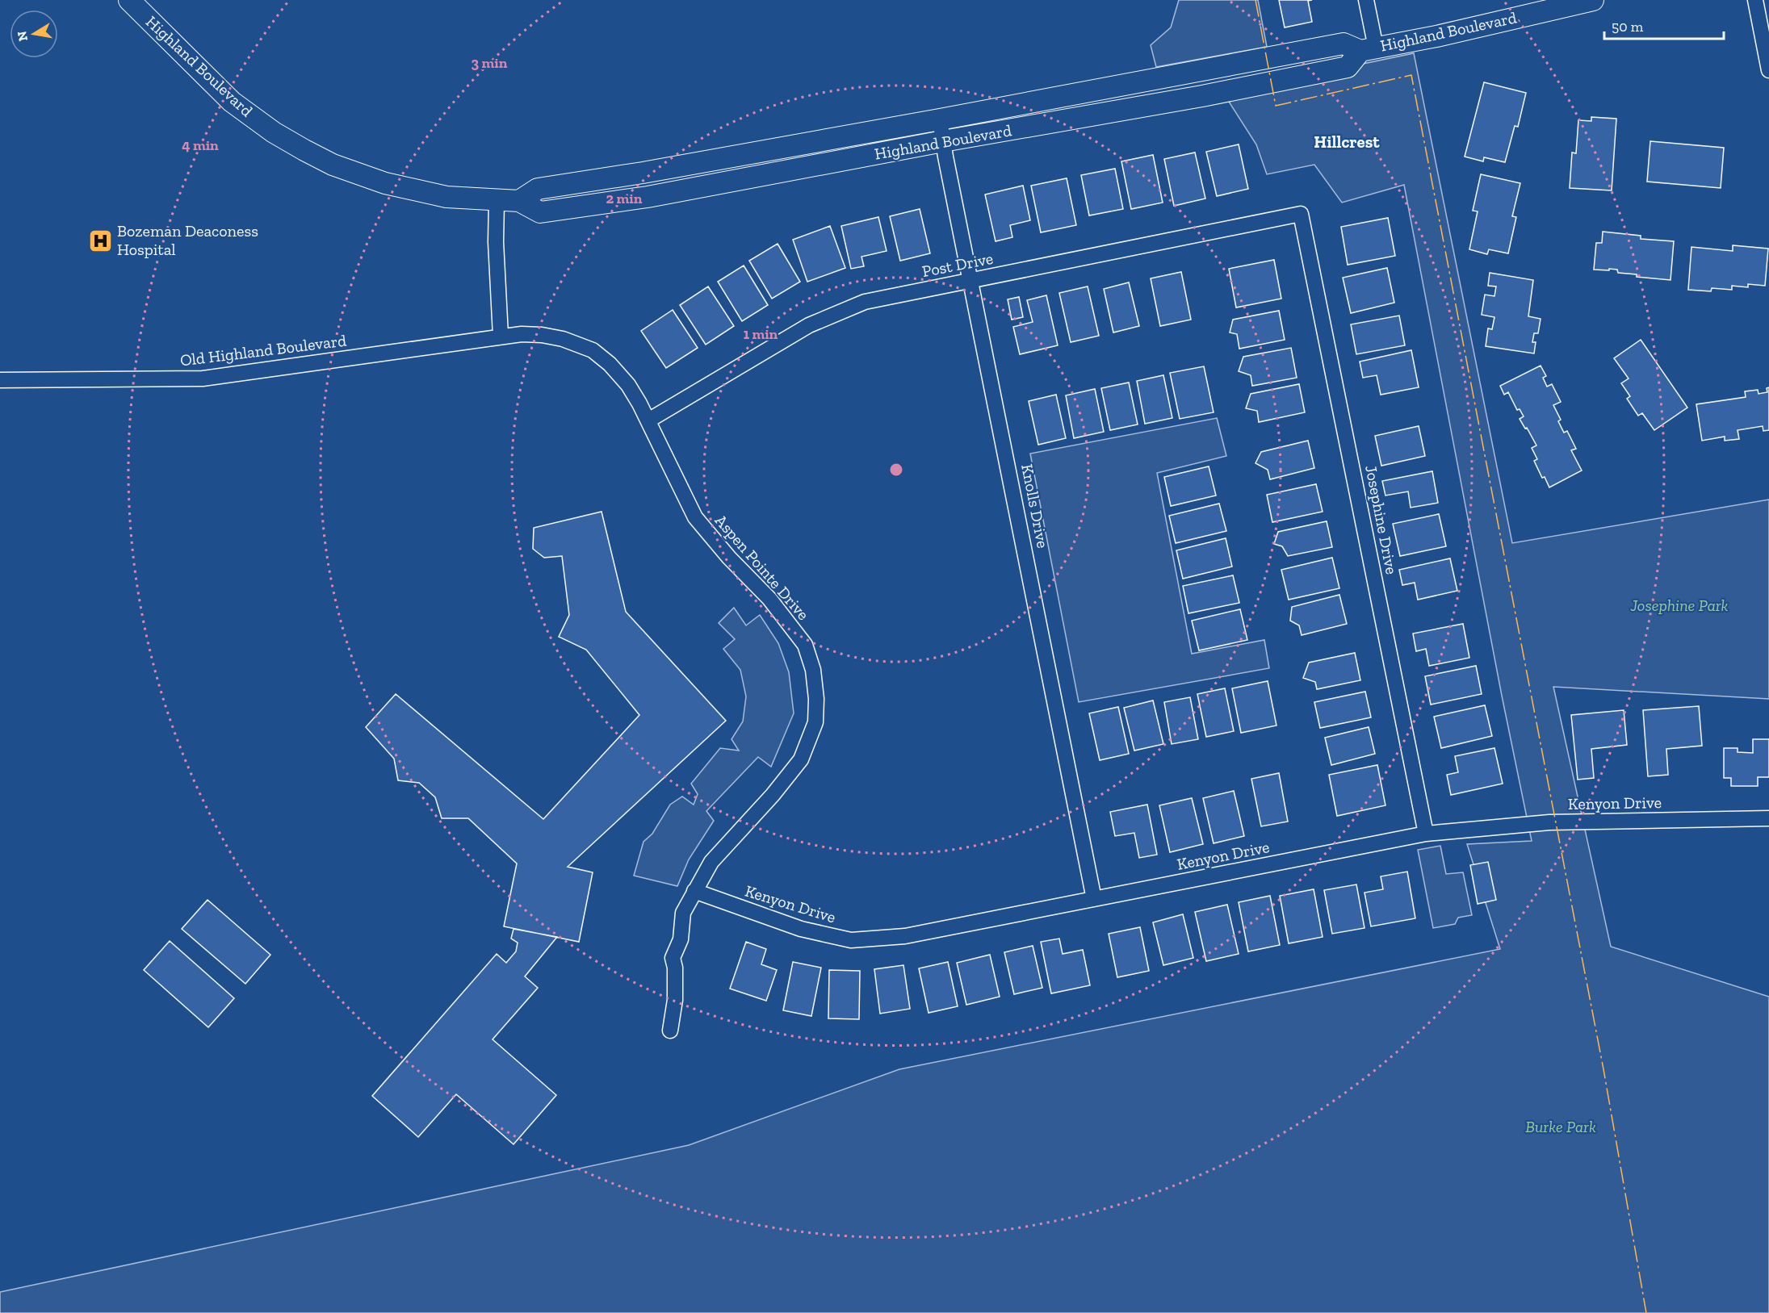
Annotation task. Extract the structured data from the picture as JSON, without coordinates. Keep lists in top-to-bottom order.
{
  "streets": {
    "main road": ["Highland Boulevard"],
    "street": [
      "Post Drive",
      "Old Highland Boulevard",
      "Knolls Drive",
      "Josephine Drive",
      "Aspen Pointe Drive",
      "Kenyon Drive"
    ]
  },
  "crossings": [
    ["Highland Boulevard", "Knolls Drive"],
    ["Post Drive", "Knolls Drive"],
    ["Post Drive", "Josephine Drive"],
    ["Post Drive", "Aspen Pointe Drive"],
    ["Old Highland Boulevard", "Aspen Pointe Drive"],
    ["Knolls Drive", "Kenyon Drive"],
    ["Josephine Drive", "Kenyon Drive"],
    ["Aspen Pointe Drive", "Kenyon Drive"]
  ],
  "districts": ["Hillcrest"],
  "parks": ["Josephine Park", "Burke Park"],
  "places": {
    "hospital": ["Bozeman Deaconess Hospital"]
  },
  "scale_bar": "50 m",
  "north": "left",
  "rings": [
    "3 min",
    "4 min",
    "2 min",
    "1 min"
  ]
}
